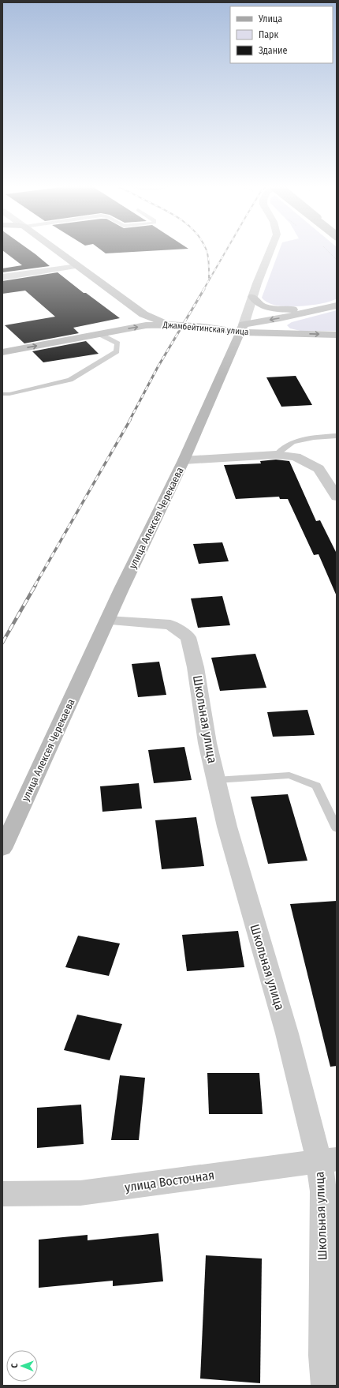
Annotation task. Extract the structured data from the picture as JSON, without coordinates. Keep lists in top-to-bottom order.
{
  "streets": {
    "street": [
      "Джамбейтинская улица",
      "улица Алексея Черекаева",
      "Школьная улица",
      "улица Восточная"
    ]
  },
  "crossings": [
    ["Джамбейтинская улица", "улица Алексея Черекаева"],
    ["улица Алексея Черекаева", "Школьная улица"],
    ["Школьная улица", "улица Восточная"]
  ],
  "legend": ["Улица", "Парк", "Здание"],
  "north": "left"
}
